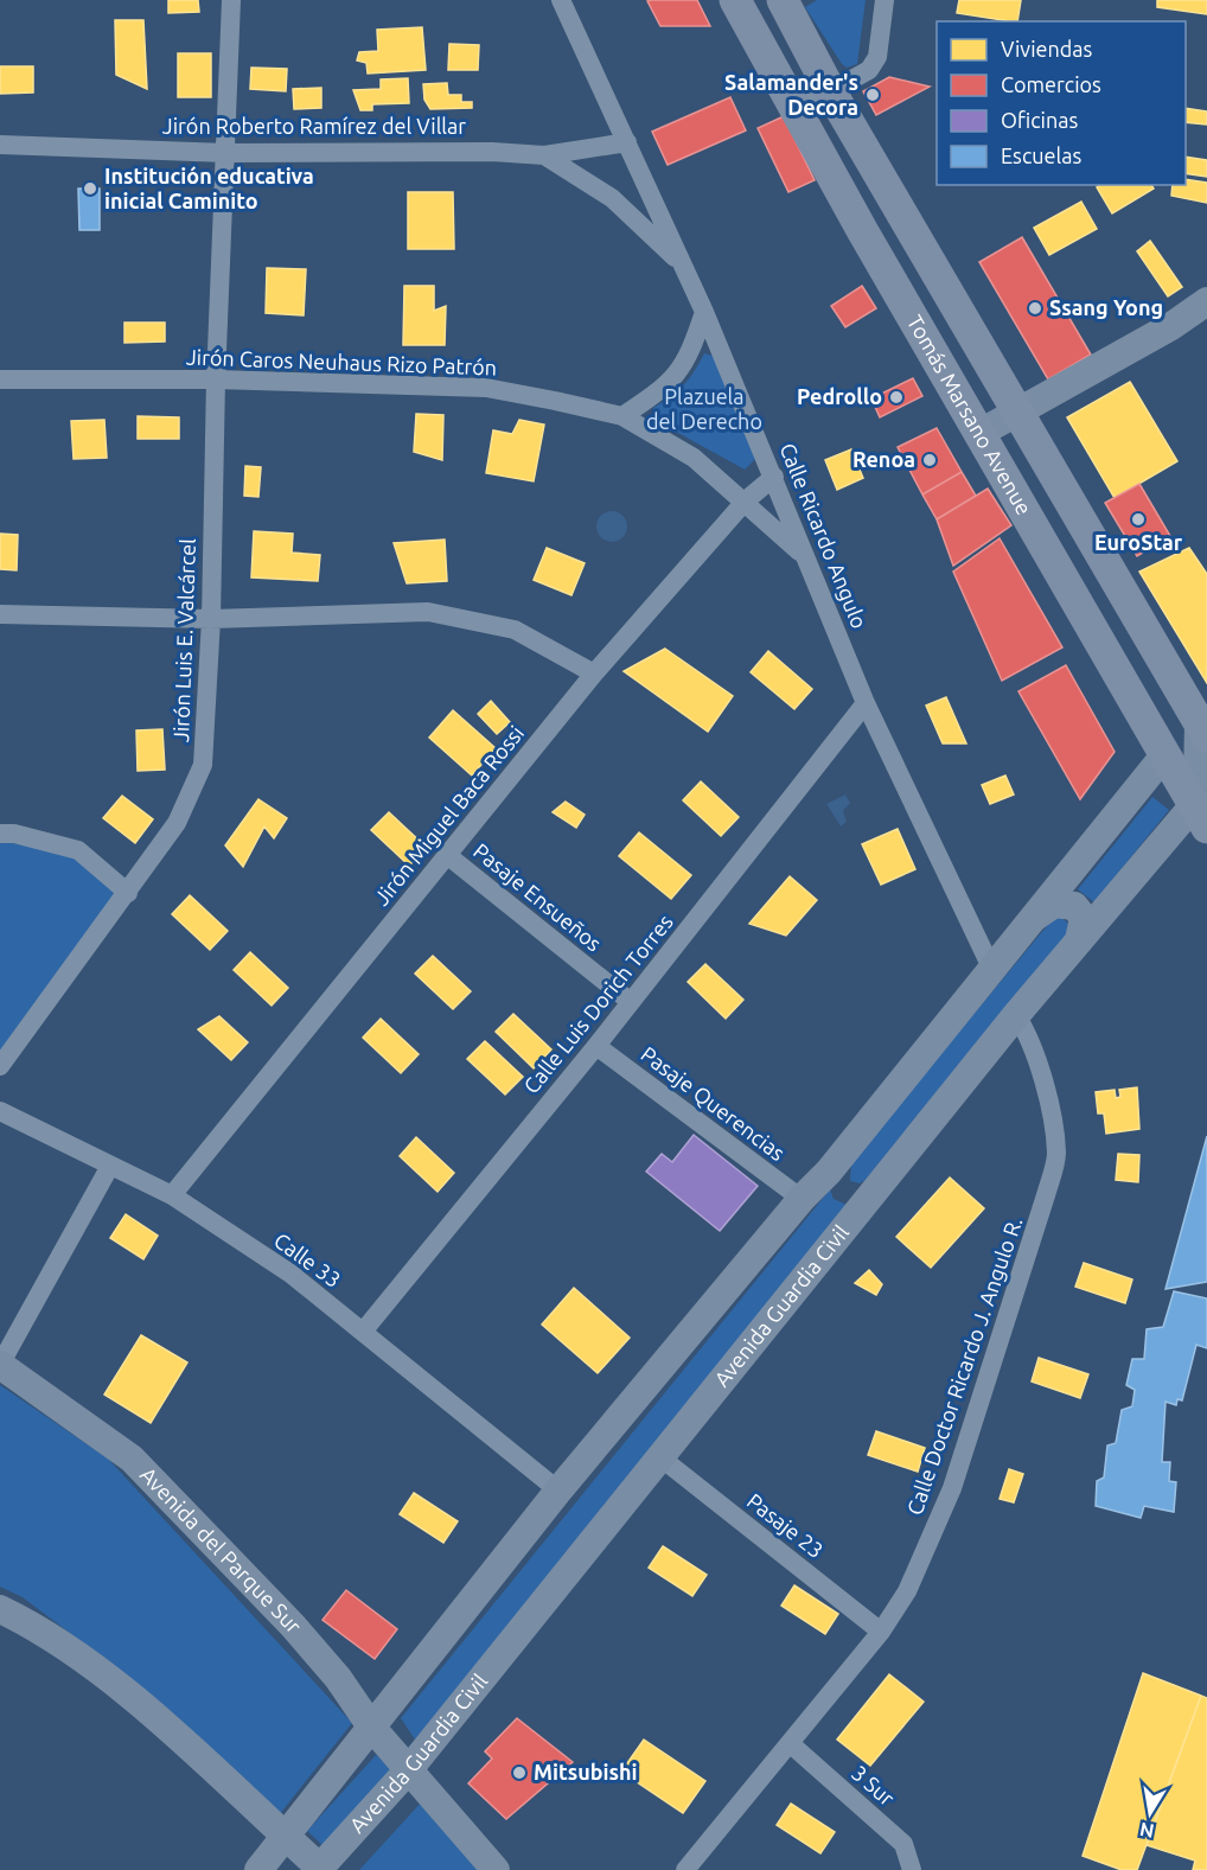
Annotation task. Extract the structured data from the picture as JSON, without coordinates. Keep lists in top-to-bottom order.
{
  "streets": {
    "main road": ["Tomás Marsano Avenue", "Avenida Guardia Civil", "Avenida del Parque Sur"],
    "street": [
      "Jirón Roberto Ramírez del Villar",
      "Jirón Caros Neuhaus Rizo Patrón",
      "Calle Ricardo Angulo",
      "Jirón Luis E. Valcárcel",
      "Jirón Miguel Baca Rossi",
      "Pasaje Ensueños",
      "Calle Luis Dorich Torres",
      "Pasaje Querencias",
      "Calle 33",
      "Calle Doctor Ricardo J. Angulo R.",
      "Pasaje 23",
      "3 Sur"
    ]
  },
  "crossings": [
    ["Jirón Roberto Ramírez del Villar", "Calle Ricardo Angulo"],
    ["Jirón Roberto Ramírez del Villar", "Jirón Luis E. Valcárcel"],
    ["Jirón Caros Neuhaus Rizo Patrón", "Calle Ricardo Angulo"],
    ["Jirón Caros Neuhaus Rizo Patrón", "Jirón Luis E. Valcárcel"],
    ["Jirón Caros Neuhaus Rizo Patrón", "Jirón Miguel Baca Rossi"],
    ["Tomás Marsano Avenue", "Avenida Guardia Civil"],
    ["Calle Ricardo Angulo", "Jirón Miguel Baca Rossi"],
    ["Calle Ricardo Angulo", "Calle Luis Dorich Torres"],
    ["Jirón Miguel Baca Rossi", "Pasaje Ensueños"],
    ["Jirón Miguel Baca Rossi", "Calle 33"],
    ["Pasaje Ensueños", "Calle Luis Dorich Torres"],
    ["Calle Luis Dorich Torres", "Pasaje Querencias"],
    ["Calle Luis Dorich Torres", "Calle 33"],
    ["Avenida Guardia Civil", "Calle Doctor Ricardo J. Angulo R."],
    ["Avenida Guardia Civil", "Pasaje 23"],
    ["Avenida Guardia Civil", "Avenida del Parque Sur"],
    ["Calle Doctor Ricardo J. Angulo R.", "Pasaje 23"],
    ["Calle Doctor Ricardo J. Angulo R.", "3 Sur"]
  ],
  "parks": ["Plazuela del Derecho"],
  "places": [
    "Salamander's Decora",
    "Institución educativa inicial Caminito",
    "Ssang Yong",
    "Pedrollo",
    "Renoa",
    "EuroStar",
    "Mitsubishi"
  ],
  "legend": [
    "Viviendas",
    "Comercios",
    "Oficinas",
    "Escuelas"
  ],
  "north": "bottom"
}
